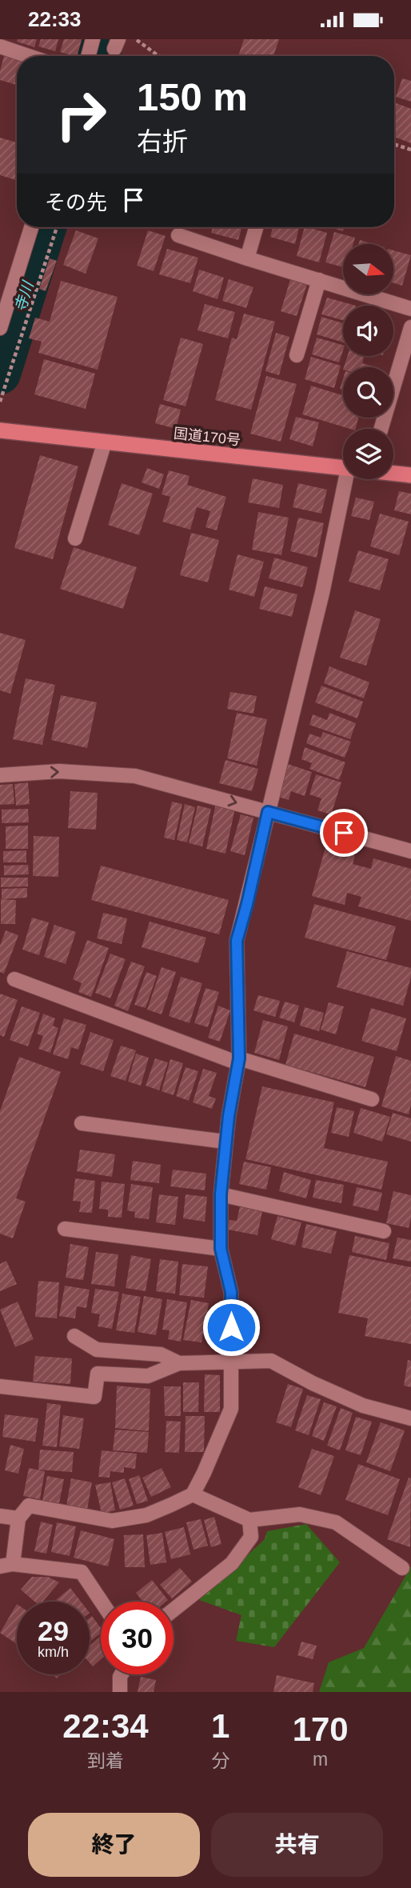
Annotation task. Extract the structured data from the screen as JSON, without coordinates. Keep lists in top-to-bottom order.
{
  "streets": {
    "highway": ["国道170号"]
  },
  "water": ["寺川"],
  "north": "right",
  "page": {
    "status": "22:33",
    "turn": ["150 m", "右折"],
    "then": "その先",
    "speed": "29 km/h",
    "limit": "30",
    "eta": [
      "22:34",
      "到着",
      "1",
      "分",
      "170",
      "m"
    ],
    "buttons": ["終了", "共有"]
  }
}
